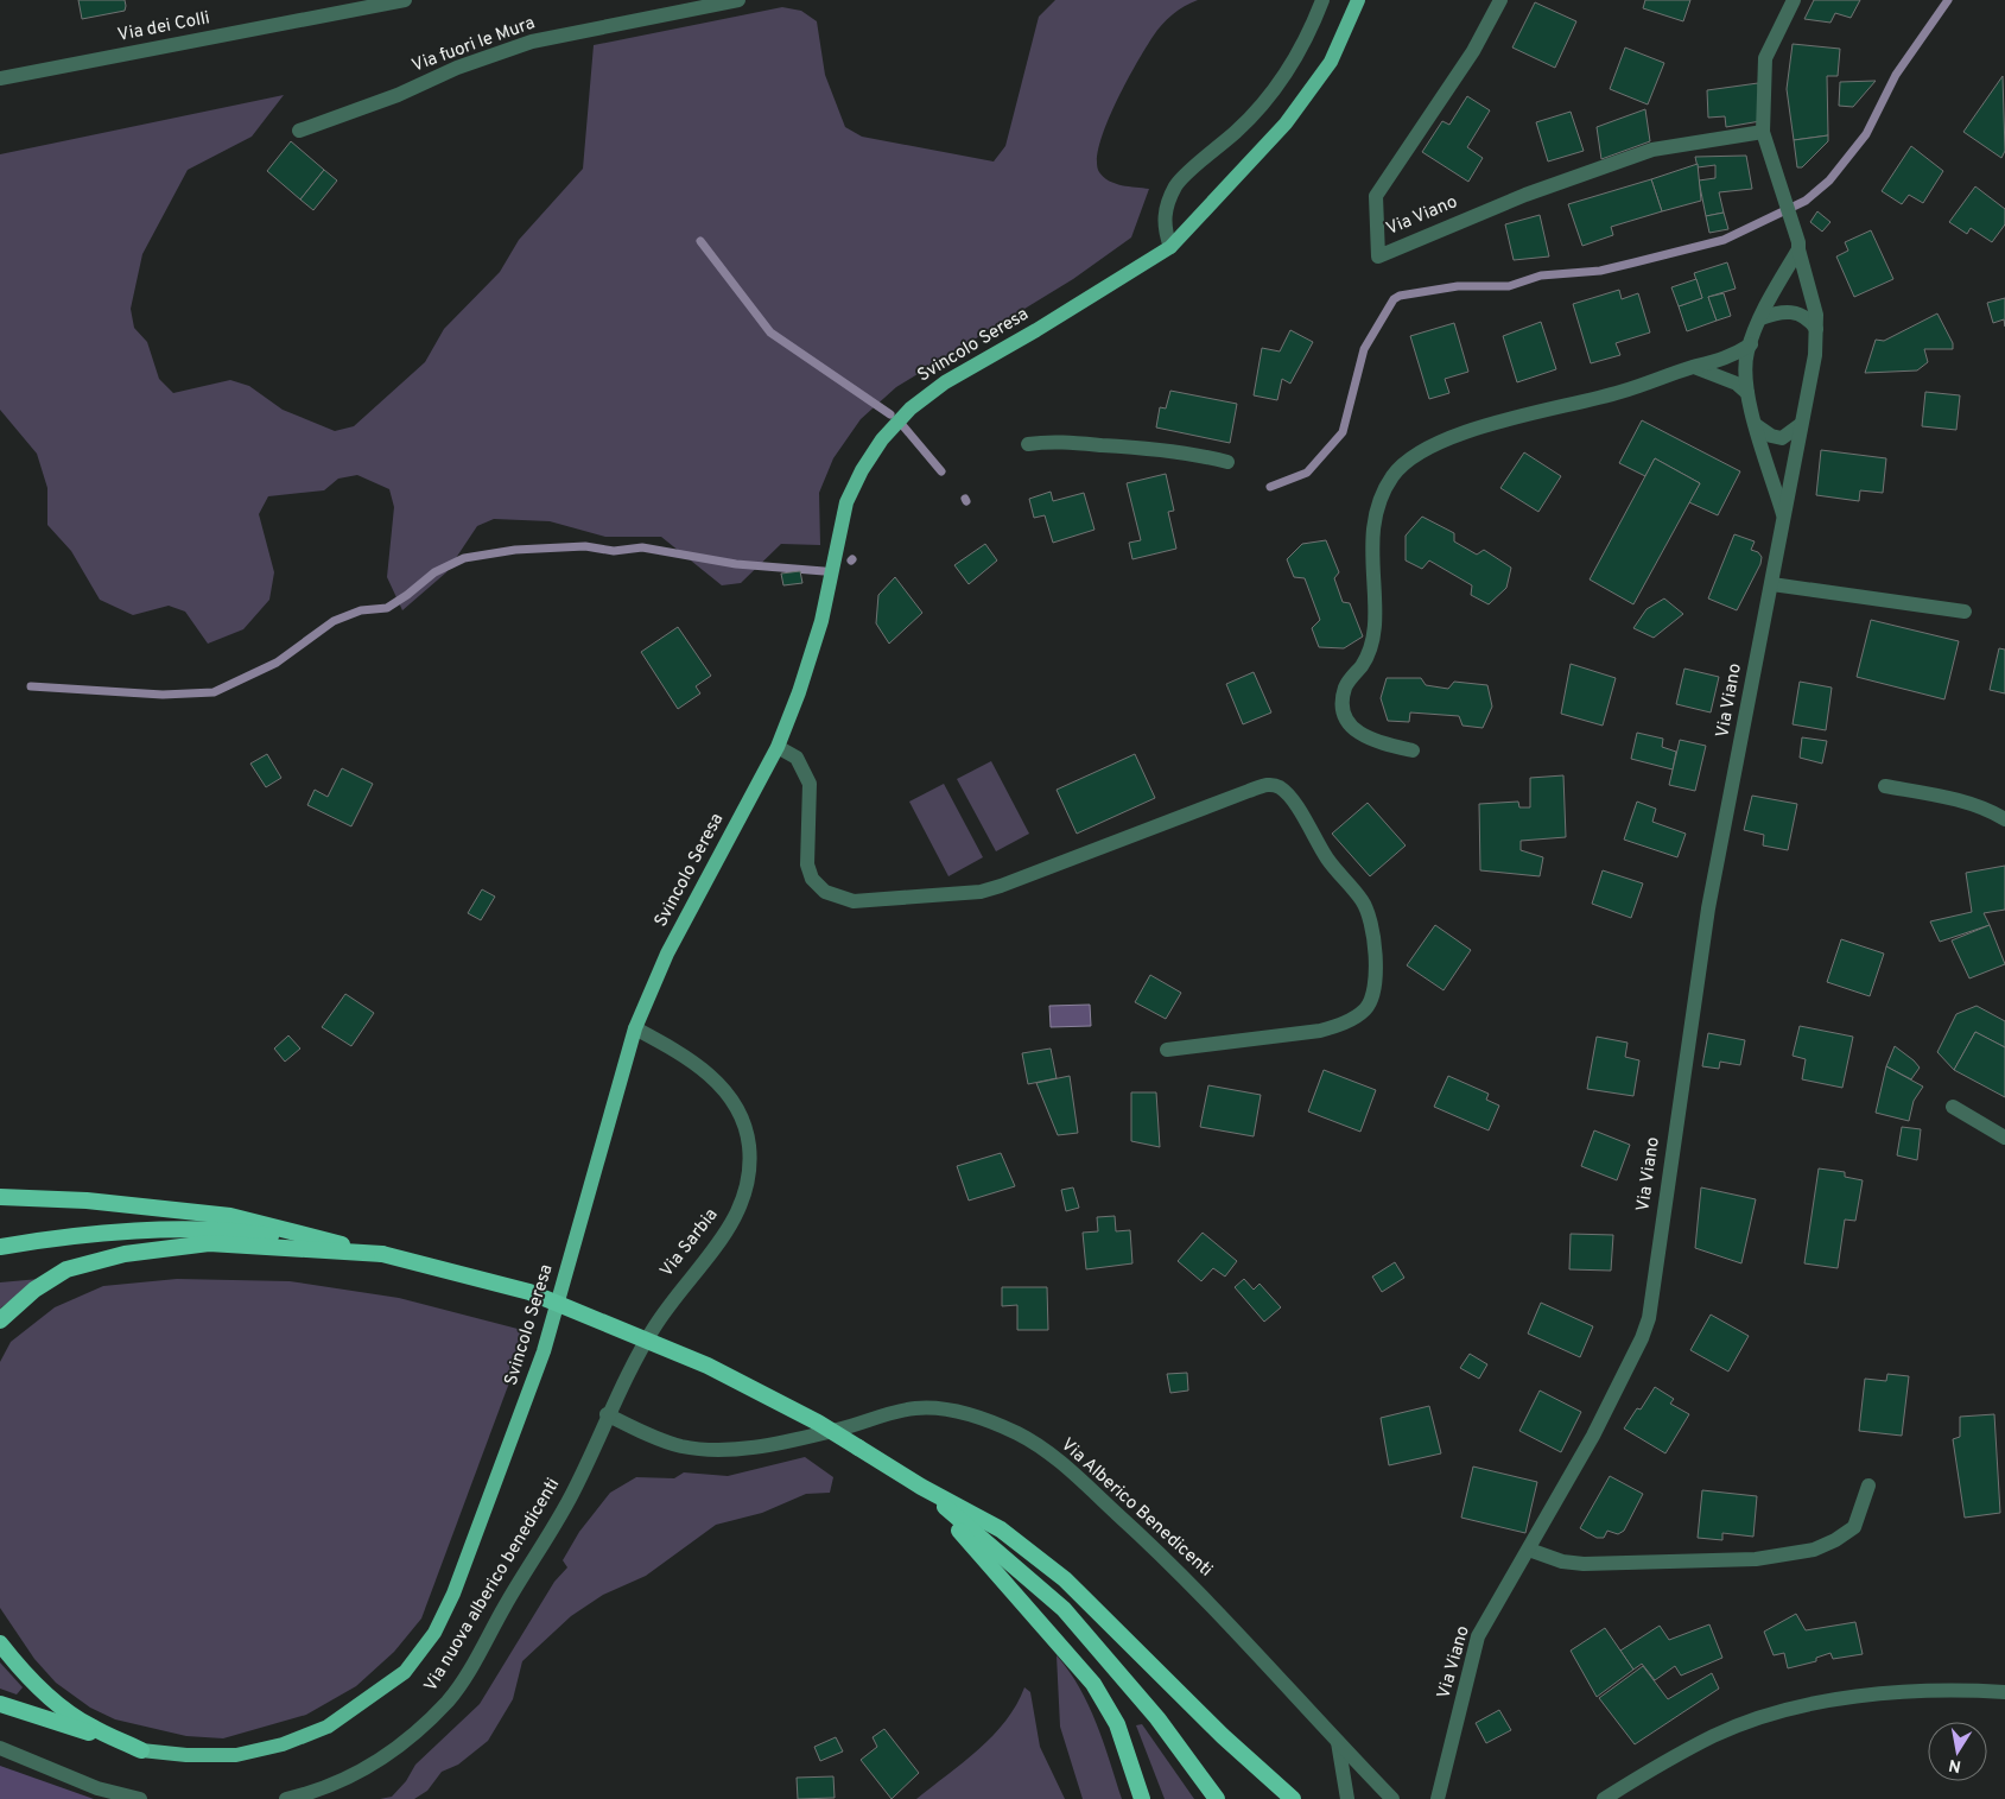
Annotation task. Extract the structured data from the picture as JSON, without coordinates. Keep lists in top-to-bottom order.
{
  "streets": {
    "main road": ["Svincolo Seresa"],
    "street": [
      "Via dei Colli",
      "Via fuori le Mura",
      "Via Viano",
      "Via Sarbia",
      "Via Alberico Benedicenti",
      "Via nuova alberico benedicenti"
    ]
  },
  "crossings": [
    ["Svincolo Seresa", "Via Sarbia"],
    ["Via Sarbia", "Via Alberico Benedicenti"],
    ["Via Sarbia", "Via nuova alberico benedicenti"],
    ["Via Alberico Benedicenti", "Via nuova alberico benedicenti"]
  ],
  "north": "bottom"
}
